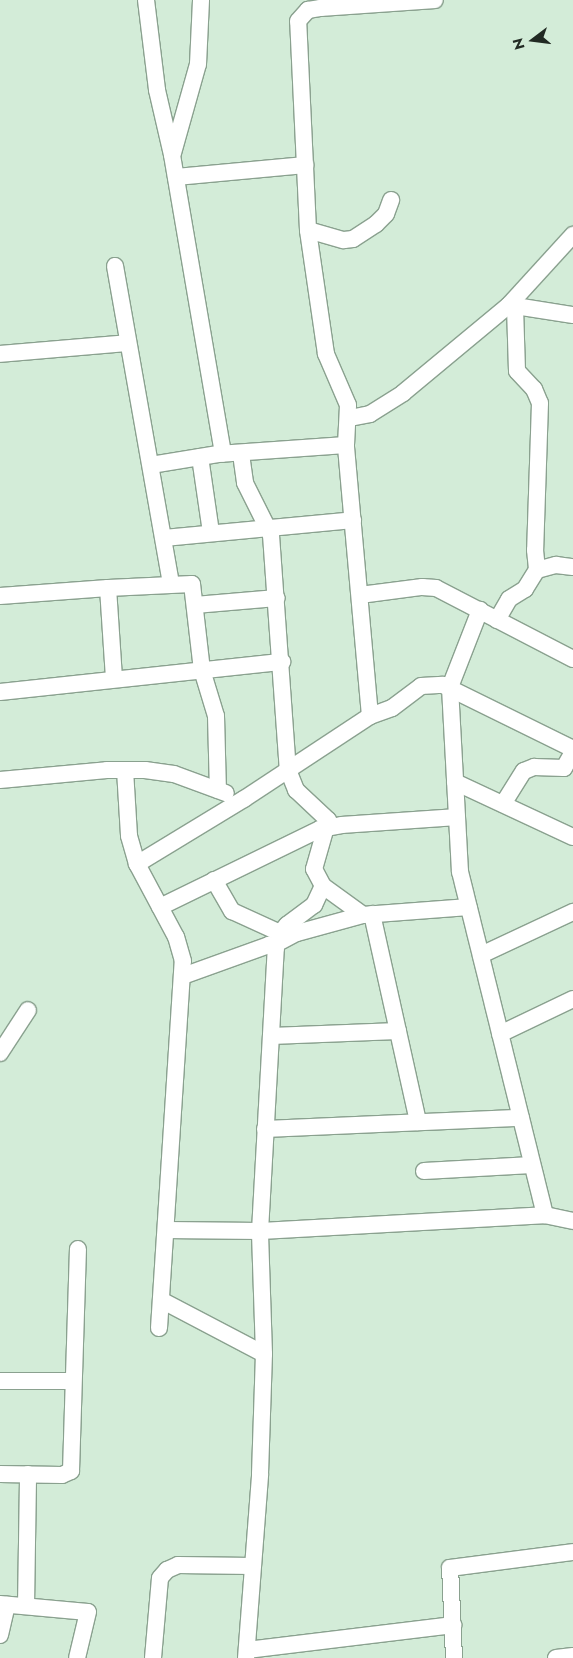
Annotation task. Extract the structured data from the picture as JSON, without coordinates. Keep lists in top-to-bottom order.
{
  "north": "left"
}
